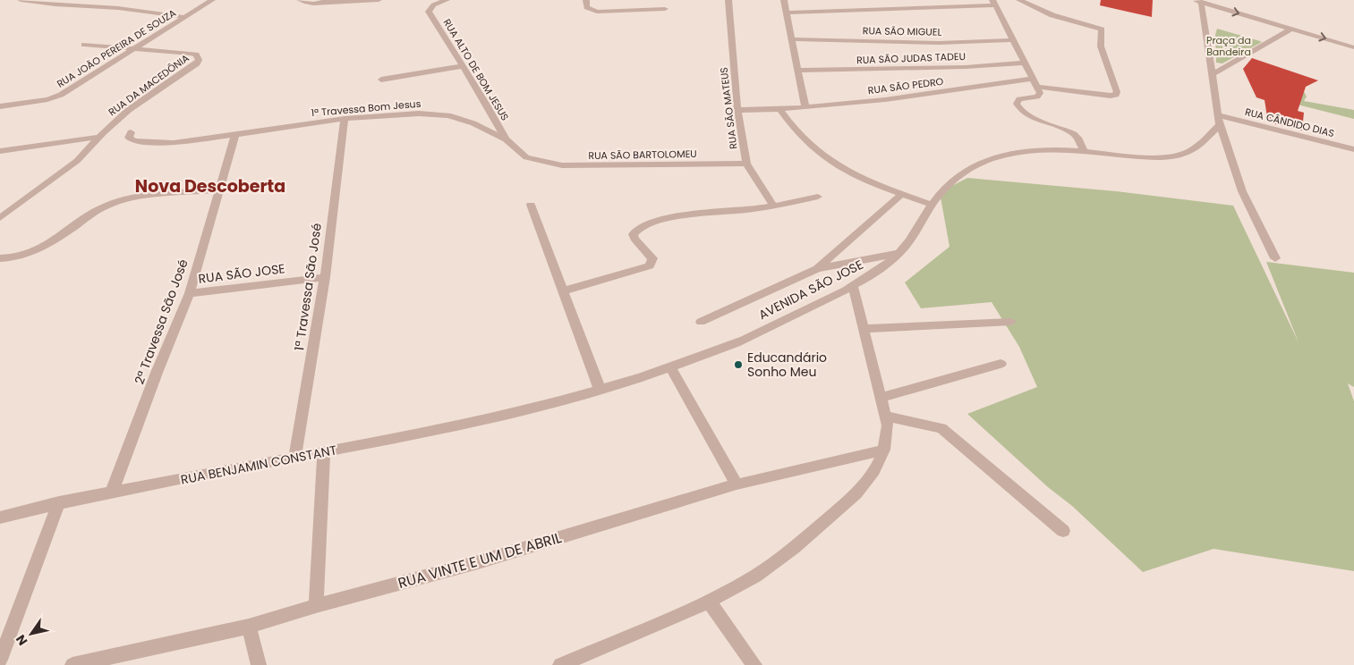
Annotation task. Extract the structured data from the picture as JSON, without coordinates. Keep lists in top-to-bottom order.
{
  "streets": {
    "street": [
      "RUA SÃO MIGUEL",
      "RUA JOÃO PEREIRA DE SOUZA",
      "RUA SÃO JUDAS TADEU",
      "RUA ALTO DE BOM JESUS",
      "RUA DA MACEDÔNIA",
      "RUA SÃO PEDRO",
      "1ª Travessa Bom Jesus",
      "RUA SÃO MATEUS",
      "RUA CÂNDIDO DIAS",
      "RUA SÃO BARTOLOMEU",
      "RUA SÃO JOSE",
      "1ª Travessa São José",
      "AVENIDA SÃO JOSE",
      "2ª Travessa São José",
      "RUA BENJAMIN CONSTANT",
      "RUA VINTE E UM DE ABRIL"
    ]
  },
  "crossings": [
    ["RUA JOÃO PEREIRA DE SOUZA", "RUA DA MACEDÔNIA"],
    ["RUA ALTO DE BOM JESUS", "1ª Travessa Bom Jesus"],
    ["RUA SÃO PEDRO", "RUA SÃO MATEUS"],
    ["1ª Travessa Bom Jesus", "RUA SÃO BARTOLOMEU"],
    ["1ª Travessa Bom Jesus", "1ª Travessa São José"],
    ["1ª Travessa Bom Jesus", "2ª Travessa São José"],
    ["RUA SÃO MATEUS", "RUA SÃO BARTOLOMEU"],
    ["RUA SÃO JOSE", "1ª Travessa São José"],
    ["RUA SÃO JOSE", "2ª Travessa São José"],
    ["1ª Travessa São José", "RUA BENJAMIN CONSTANT"],
    ["AVENIDA SÃO JOSE", "RUA BENJAMIN CONSTANT"],
    ["2ª Travessa São José", "RUA BENJAMIN CONSTANT"]
  ],
  "districts": ["Nova Descoberta"],
  "parks": ["Praça da Bandeira"],
  "places": ["Educandário Sonho Meu"],
  "north": "bottom left"
}
